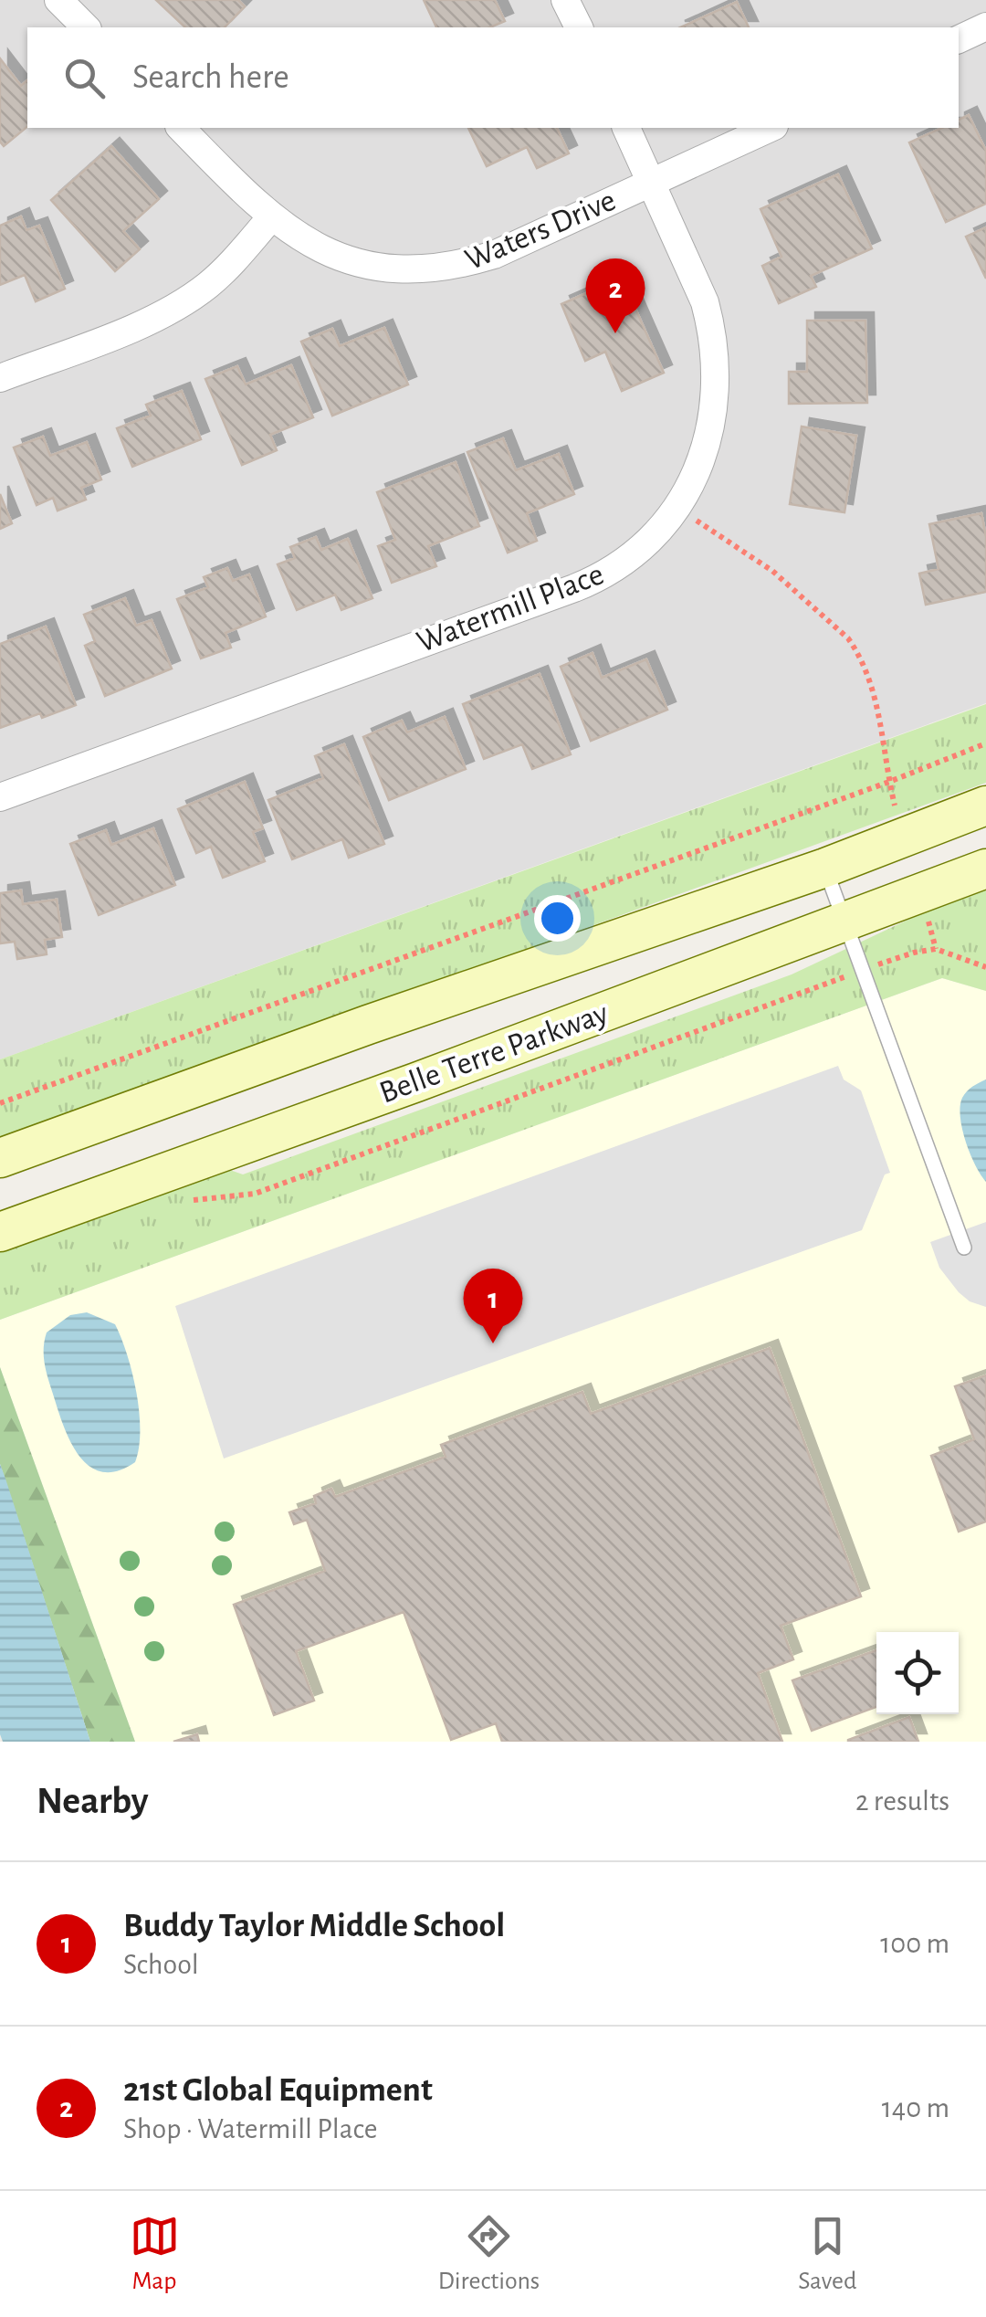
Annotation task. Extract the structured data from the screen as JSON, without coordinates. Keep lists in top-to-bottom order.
{
  "streets": {
    "main road": ["Belle Terre Parkway"],
    "street": ["Waters Drive", "Watermill Place"]
  },
  "crossings": [
    ["Waters Drive", "Watermill Place"]
  ],
  "page": {
    "search": "Search here",
    "pins": ["2", "1"],
    "heading": ["Nearby", "2 results"],
    "list": [
      {
        "mark": "1",
        "name": "Buddy Taylor Middle School",
        "note": "School",
        "value": "100 m"
      },
      {
        "mark": "2",
        "name": "21st Global Equipment",
        "note": "Shop · Watermill Place",
        "value": "140 m"
      }
    ],
    "nav": ["Map", "Directions", "Saved"]
  }
}
